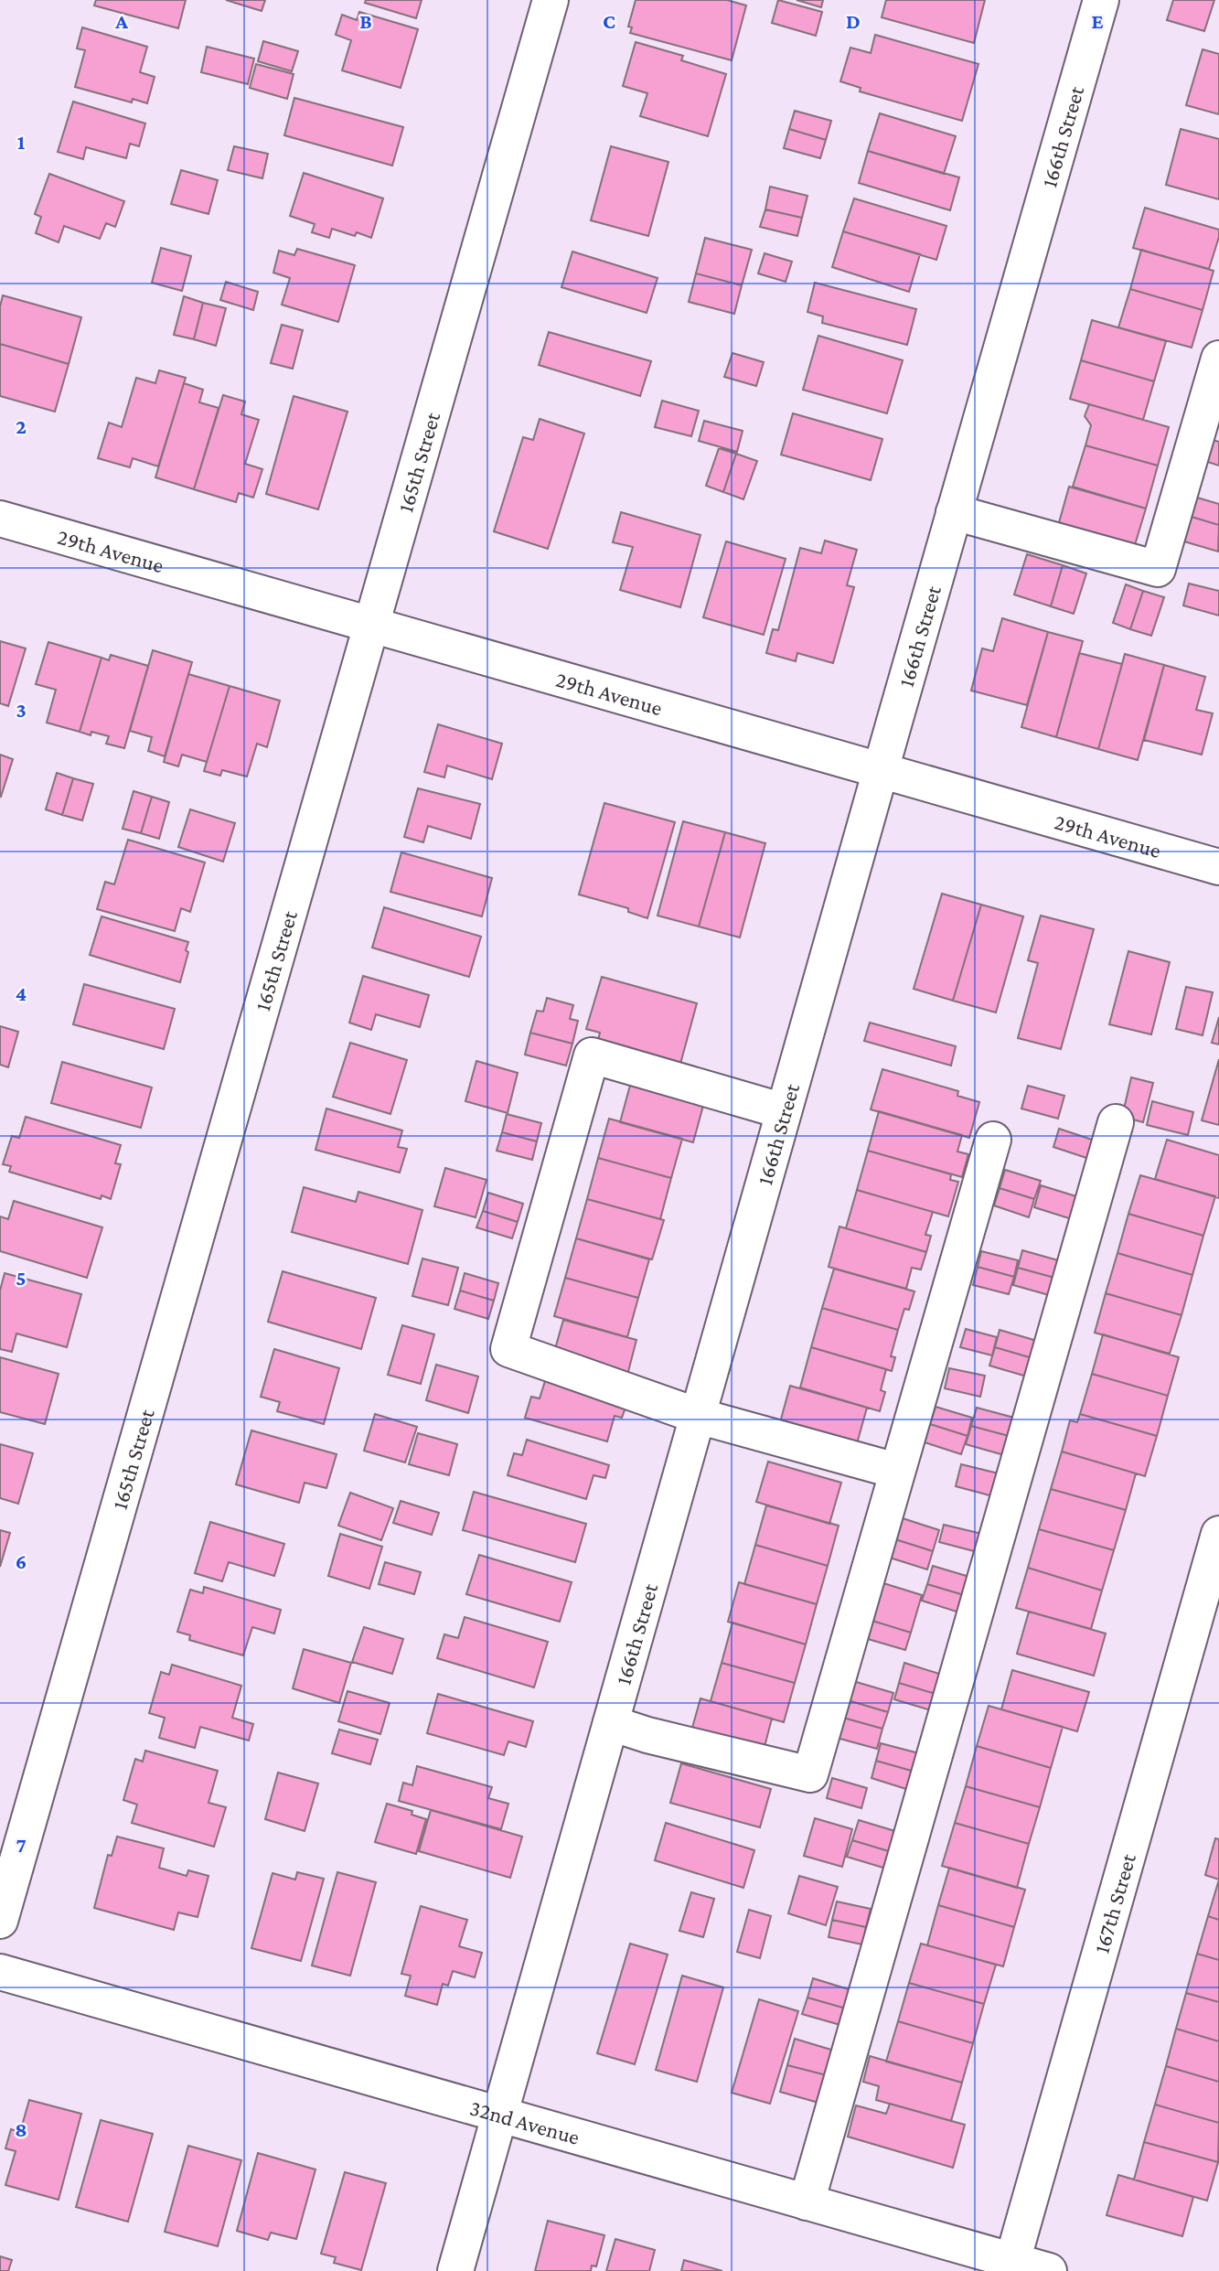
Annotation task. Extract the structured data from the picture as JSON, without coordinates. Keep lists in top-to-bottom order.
{
  "streets": {
    "street": [
      "166th Street",
      "165th Street",
      "29th Avenue",
      "167th Street",
      "32nd Avenue"
    ]
  },
  "crossings": [
    ["166th Street", "29th Avenue"],
    ["166th Street", "32nd Avenue"],
    ["165th Street", "29th Avenue"],
    ["167th Street", "32nd Avenue"]
  ],
  "grid": {
    "columns": [
      "A",
      "B",
      "C",
      "D",
      "E"
    ],
    "rows": [
      "1",
      "2",
      "3",
      "4",
      "5",
      "6",
      "7",
      "8"
    ]
  }
}
